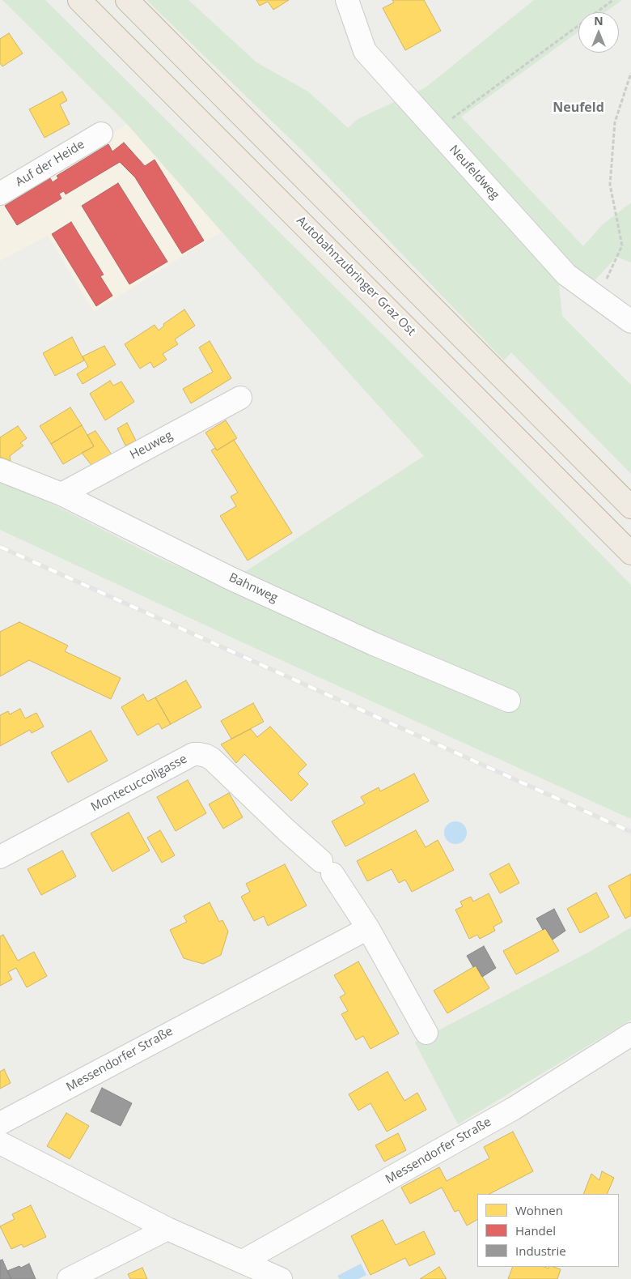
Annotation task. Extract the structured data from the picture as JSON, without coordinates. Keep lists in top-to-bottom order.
{
  "streets": {
    "highway": ["Autobahnzubringer Graz Ost"],
    "street": [
      "Auf der Heide",
      "Neufeldweg",
      "Heuweg",
      "Bahnweg",
      "Montecuccoligasse",
      "Messendorfer Straße"
    ]
  },
  "crossings": [
    ["Heuweg", "Bahnweg"],
    ["Montecuccoligasse", "Messendorfer Straße"]
  ],
  "districts": ["Neufeld"],
  "legend": ["Wohnen", "Handel", "Industrie"],
  "north": "top"
}
